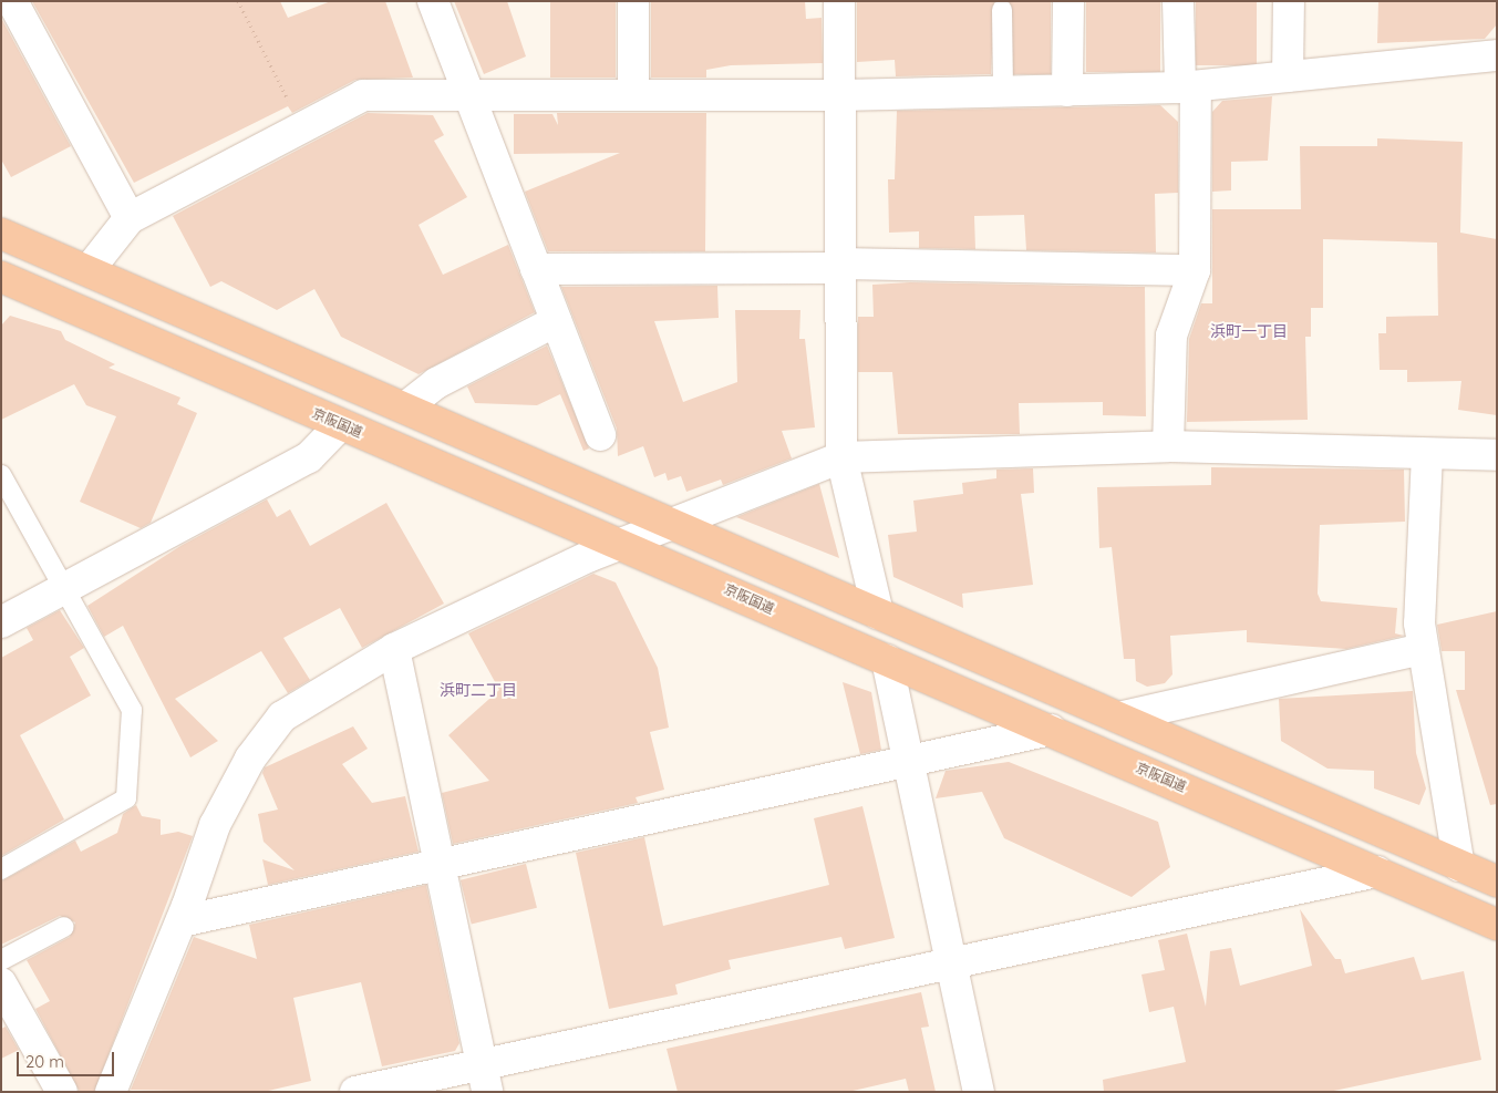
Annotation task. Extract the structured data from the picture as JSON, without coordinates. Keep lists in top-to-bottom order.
{
  "streets": {
    "highway": ["京阪国道"]
  },
  "districts": ["浜町一丁目", "浜町二丁目"],
  "scale_bar": "20 m"
}
